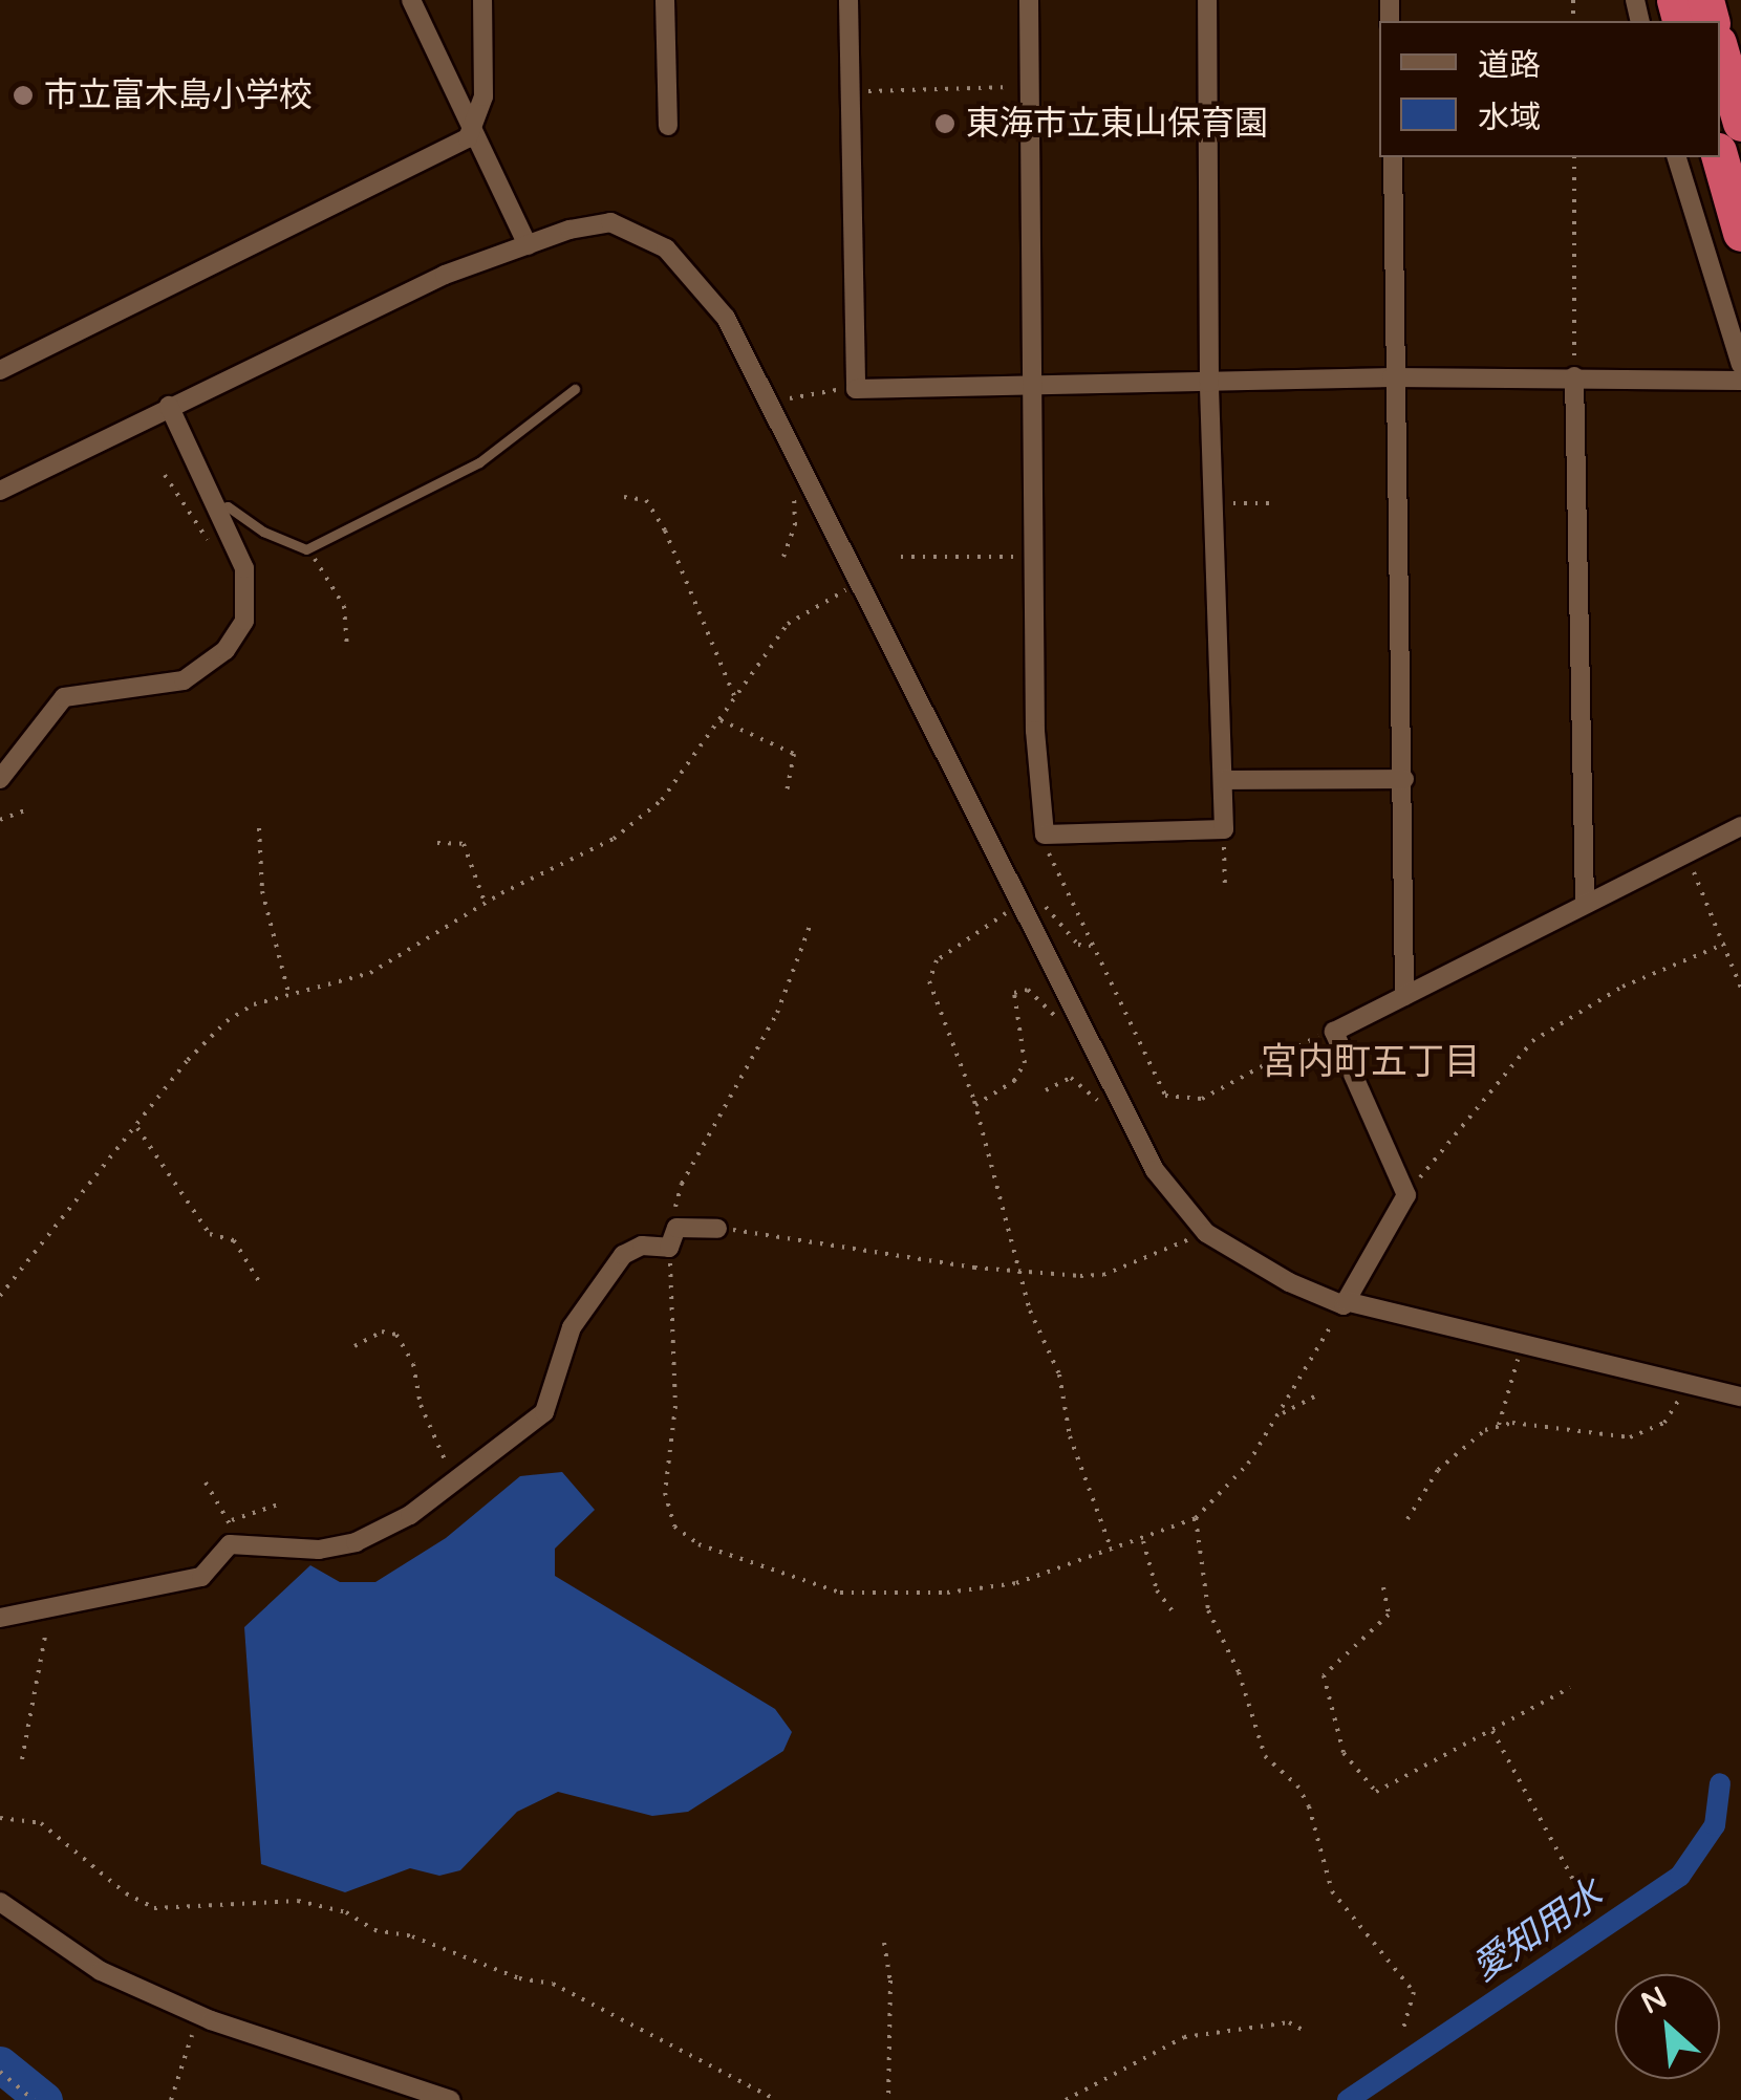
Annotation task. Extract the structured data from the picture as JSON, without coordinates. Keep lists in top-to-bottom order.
{
  "districts": ["宮内町五丁目"],
  "water": ["愛知用水"],
  "places": ["市立富木島小学校", "東海市立東山保育園"],
  "legend": ["道路", "水域"],
  "north": "top left"
}
